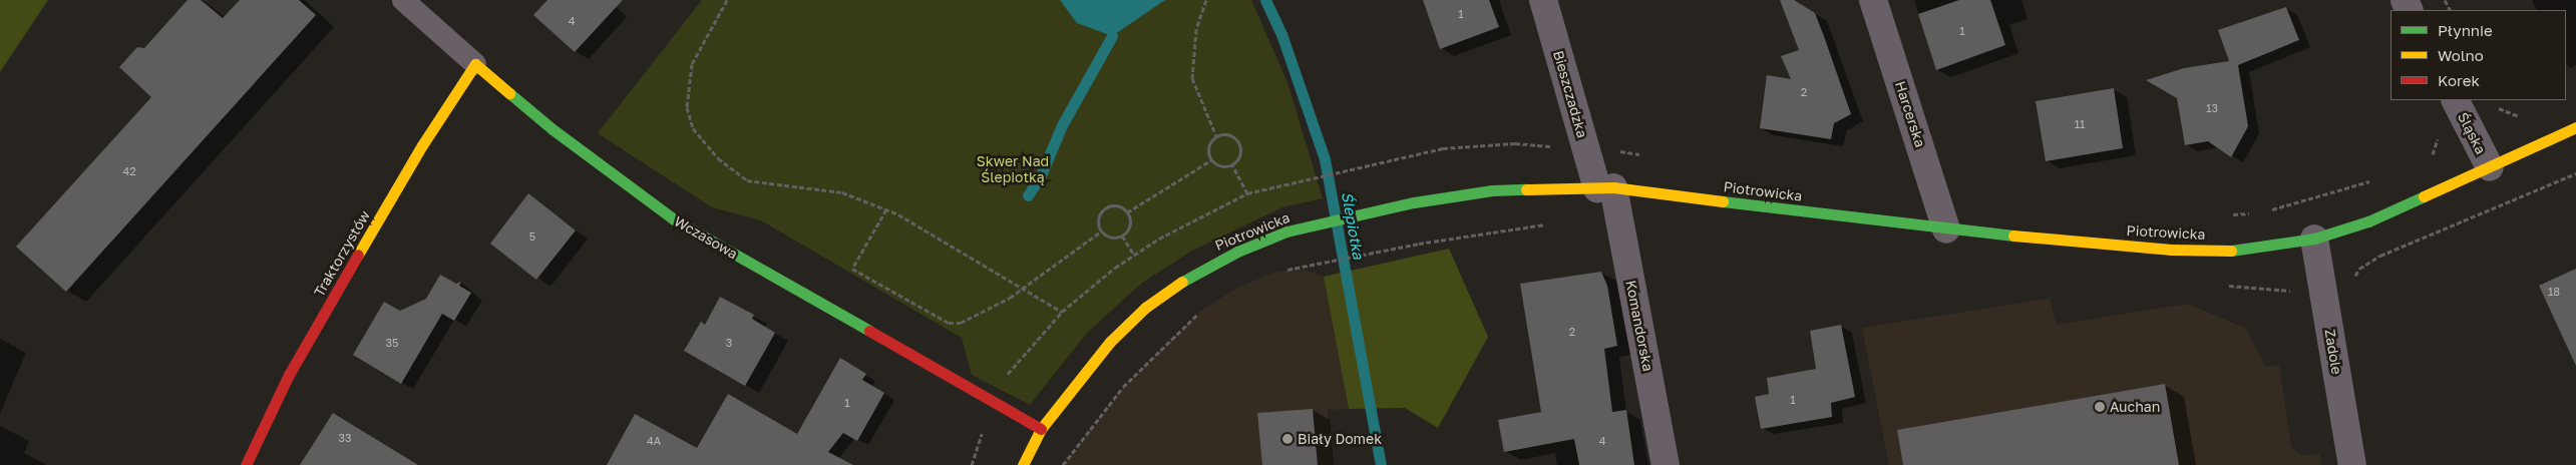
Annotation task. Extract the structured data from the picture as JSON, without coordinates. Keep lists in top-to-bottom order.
{
  "streets": {
    "street": [
      "Bieszczadzka",
      "Harcerska",
      "Śląska",
      "Piotrowicka",
      "Wczasowa",
      "Traktorzystów",
      "Komandorska",
      "Zadole"
    ]
  },
  "crossings": [
    ["Bieszczadzka", "Piotrowicka"],
    ["Bieszczadzka", "Komandorska"],
    ["Harcerska", "Piotrowicka"],
    ["Śląska", "Piotrowicka"],
    ["Piotrowicka", "Wczasowa"],
    ["Piotrowicka", "Komandorska"],
    ["Piotrowicka", "Zadole"],
    ["Wczasowa", "Traktorzystów"]
  ],
  "water": ["Ślepiotka"],
  "parks": ["Skwer Nad Ślepiotką"],
  "places": ["Auchan", "Biały Domek"],
  "house_numbers": [
    "1",
    "4",
    "1",
    "2",
    "13",
    "11",
    "42",
    "5",
    "18",
    "2",
    "35",
    "3",
    "1",
    "1",
    "33",
    "4A",
    "4"
  ],
  "legend": ["Płynnie", "Wolno", "Korek"]
}
